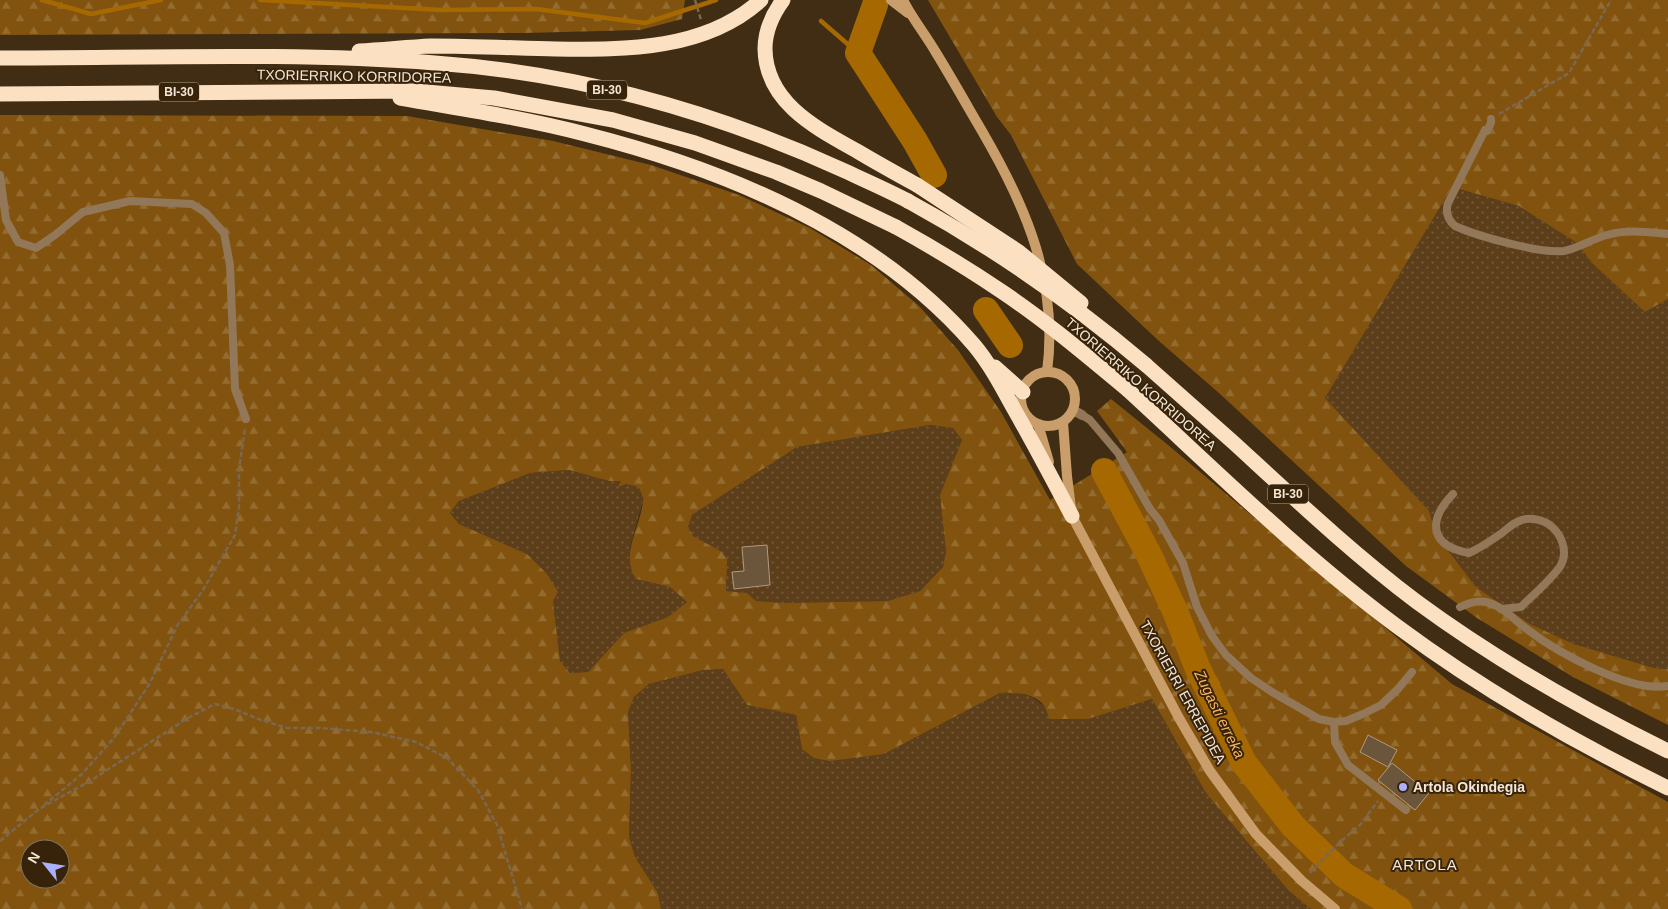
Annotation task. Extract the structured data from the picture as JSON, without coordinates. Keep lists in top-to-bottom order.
{
  "streets": {
    "highway": ["TXORIERRIKO KORRIDOREA", "BI-30"],
    "main road": ["TXORIERRI ERREPIDEA"]
  },
  "districts": ["ARTOLA"],
  "water": ["Zugasti erreka"],
  "places": ["Artola Okindegia"],
  "north": "top left"
}
